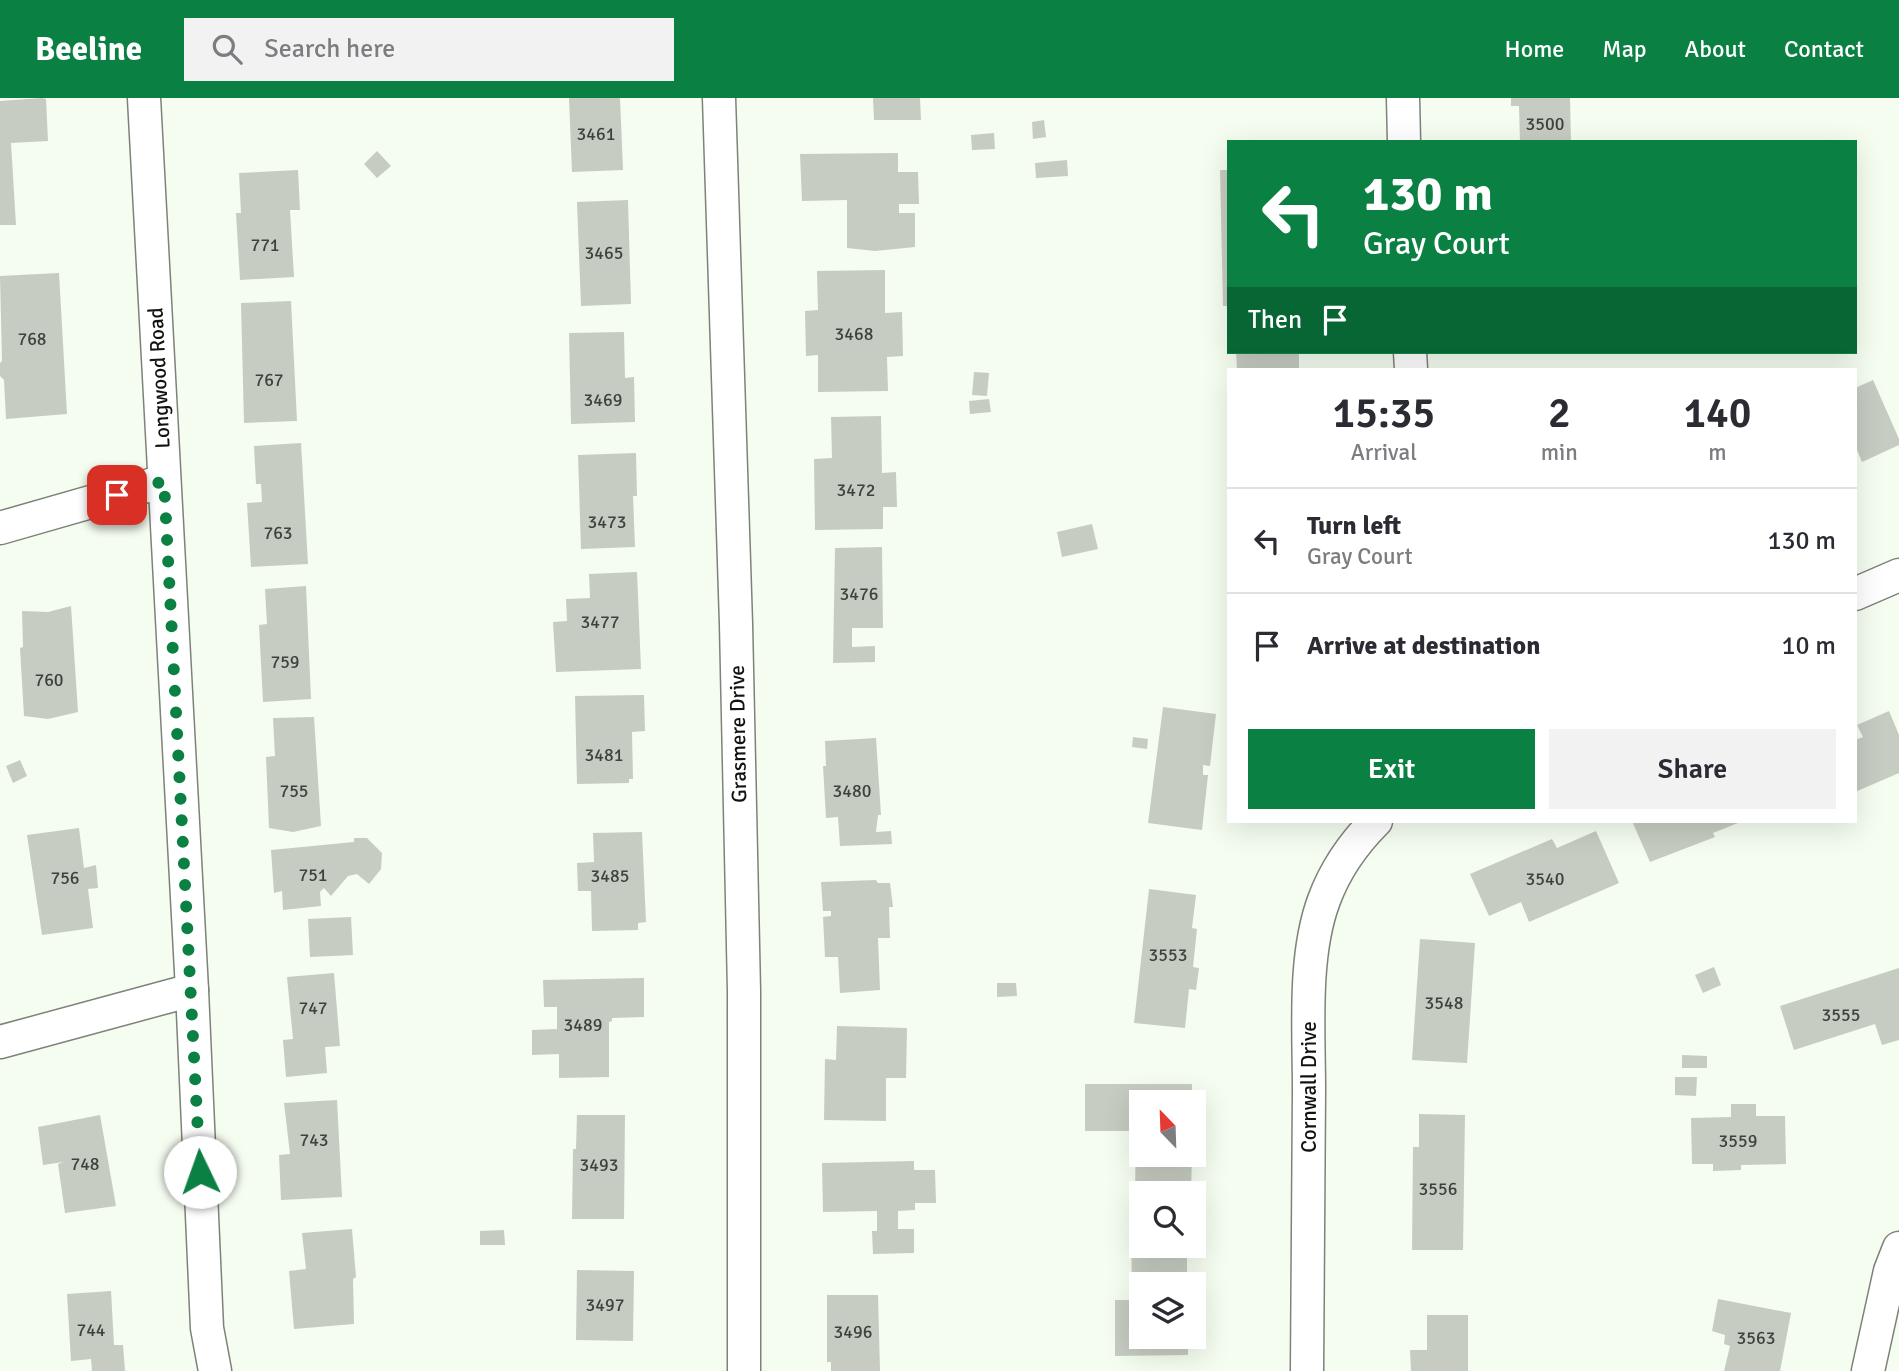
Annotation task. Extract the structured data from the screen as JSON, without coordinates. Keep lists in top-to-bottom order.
{
  "streets": {
    "street": ["Longwood Road", "Grasmere Drive", "Cornwall Drive"]
  },
  "house_numbers": [
    "3500",
    "3461",
    "771",
    "3465",
    "3468",
    "768",
    "767",
    "3469",
    "3472",
    "3473",
    "763",
    "3476",
    "3477",
    "759",
    "760",
    "3481",
    "755",
    "3480",
    "751",
    "3485",
    "756",
    "3540",
    "3553",
    "3548",
    "747",
    "3555",
    "3489",
    "743",
    "3559",
    "748",
    "3493",
    "3556",
    "3497",
    "744",
    "3496",
    "3563"
  ],
  "north": "top left",
  "page": {
    "header": "Beeline",
    "search": "Search here",
    "nav": [
      "Home",
      "Map",
      "About",
      "Contact"
    ],
    "turn": ["130 m", "Gray Court"],
    "then": "Then",
    "eta": [
      "15:35",
      "Arrival",
      "2",
      "min",
      "140",
      "m"
    ],
    "list": [
      {
        "name": "Turn left",
        "note": "Gray Court",
        "value": "130 m"
      },
      {
        "name": "Arrive at destination",
        "value": "10 m"
      }
    ],
    "buttons": ["Exit", "Share"]
  }
}
